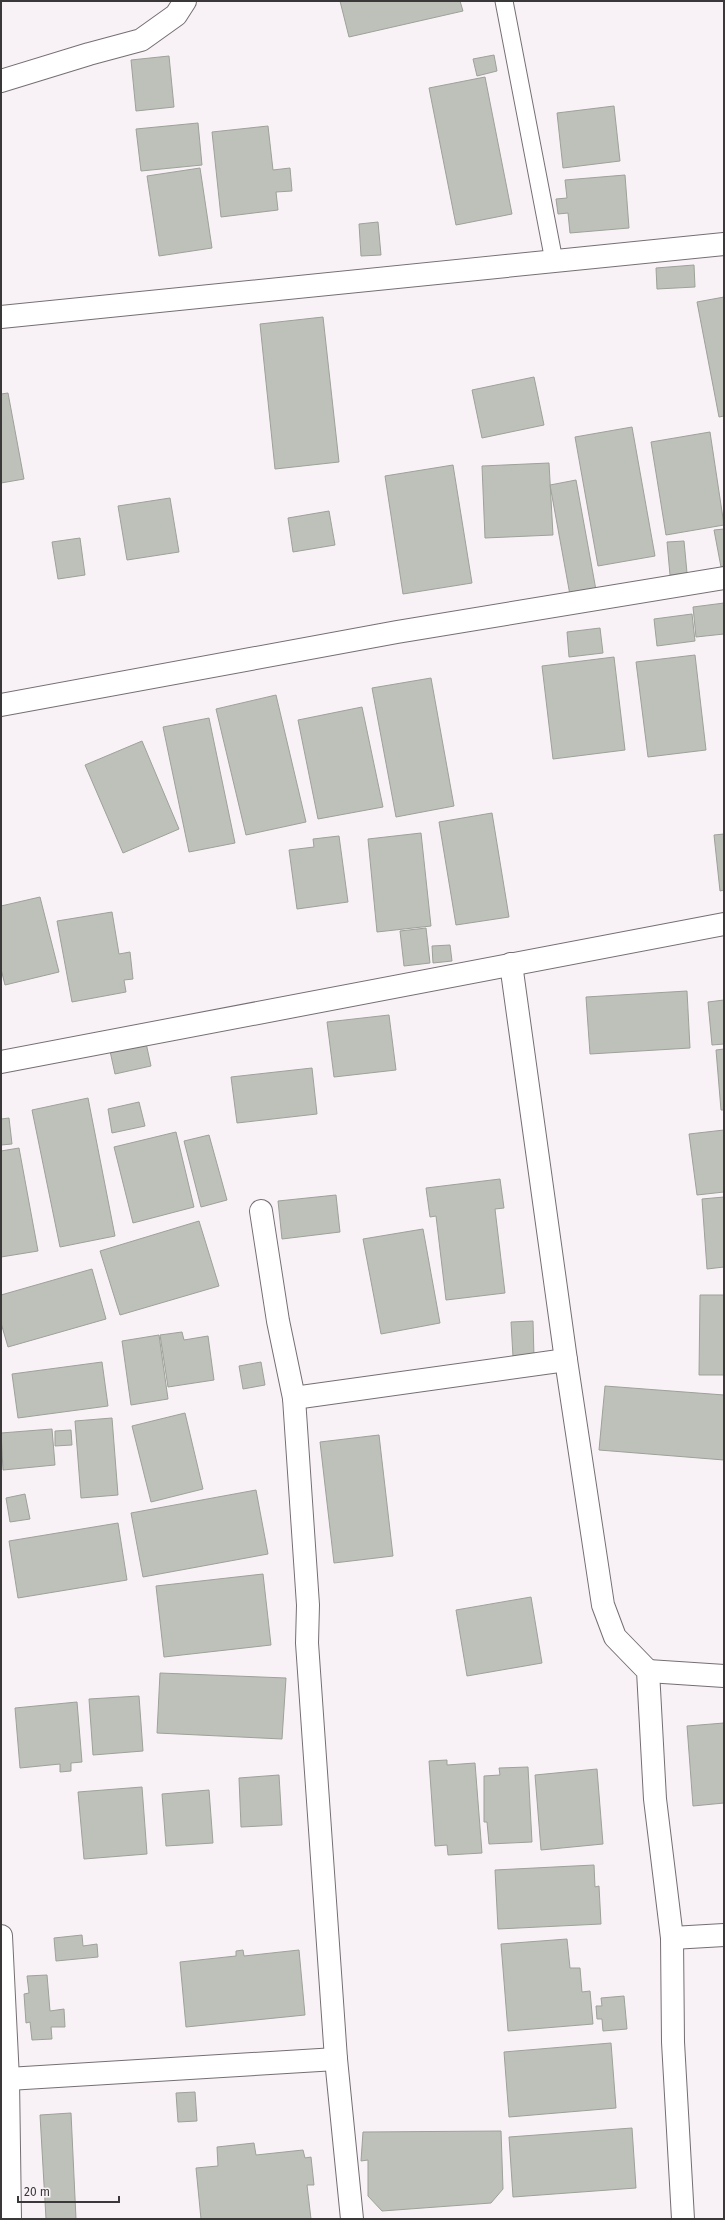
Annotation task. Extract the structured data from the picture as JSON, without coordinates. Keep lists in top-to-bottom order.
{
  "scale_bar": "20 m"
}
